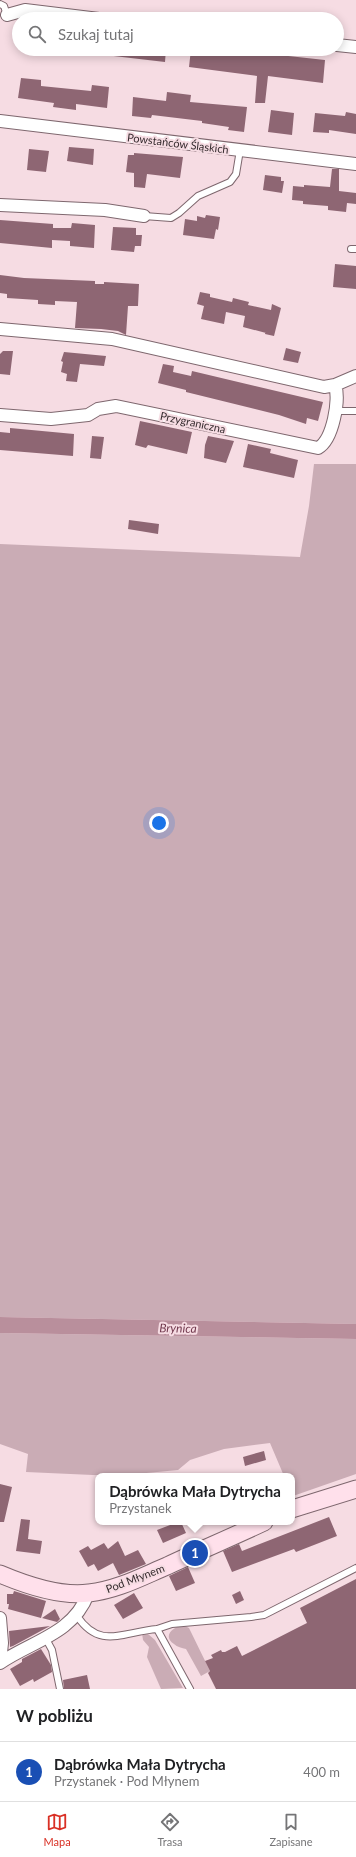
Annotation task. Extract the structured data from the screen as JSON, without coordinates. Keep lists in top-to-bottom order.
{
  "streets": {
    "street": ["Powstańców Śląskich", "Przygraniczna", "Pod Młynem"]
  },
  "water": ["Brynica"],
  "page": {
    "search": "Szukaj tutaj",
    "popup": ["Dąbrówka Mała Dytrycha", "Przystanek"],
    "pins": "1",
    "heading": "W pobliżu",
    "list": [
      {
        "mark": "1",
        "name": "Dąbrówka Mała Dytrycha",
        "note": "Przystanek · Pod Młynem",
        "value": "400 m"
      }
    ],
    "nav": ["Mapa", "Trasa", "Zapisane"]
  }
}
